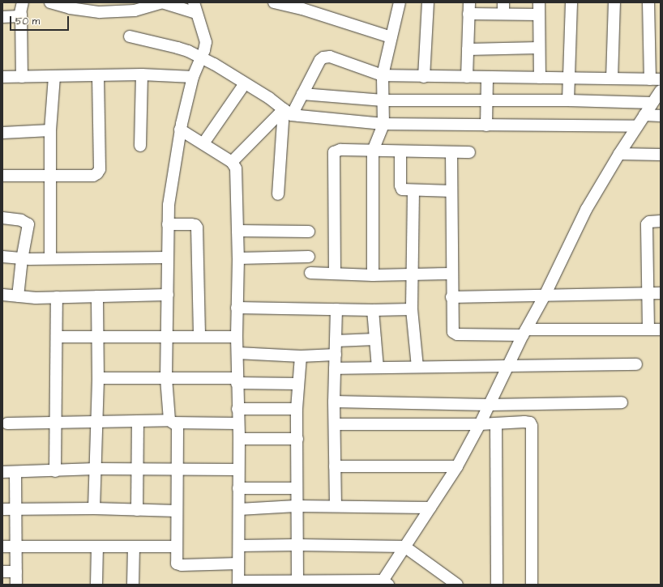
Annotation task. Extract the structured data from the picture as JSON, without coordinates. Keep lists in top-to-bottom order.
{
  "scale_bar": "50 m"
}
